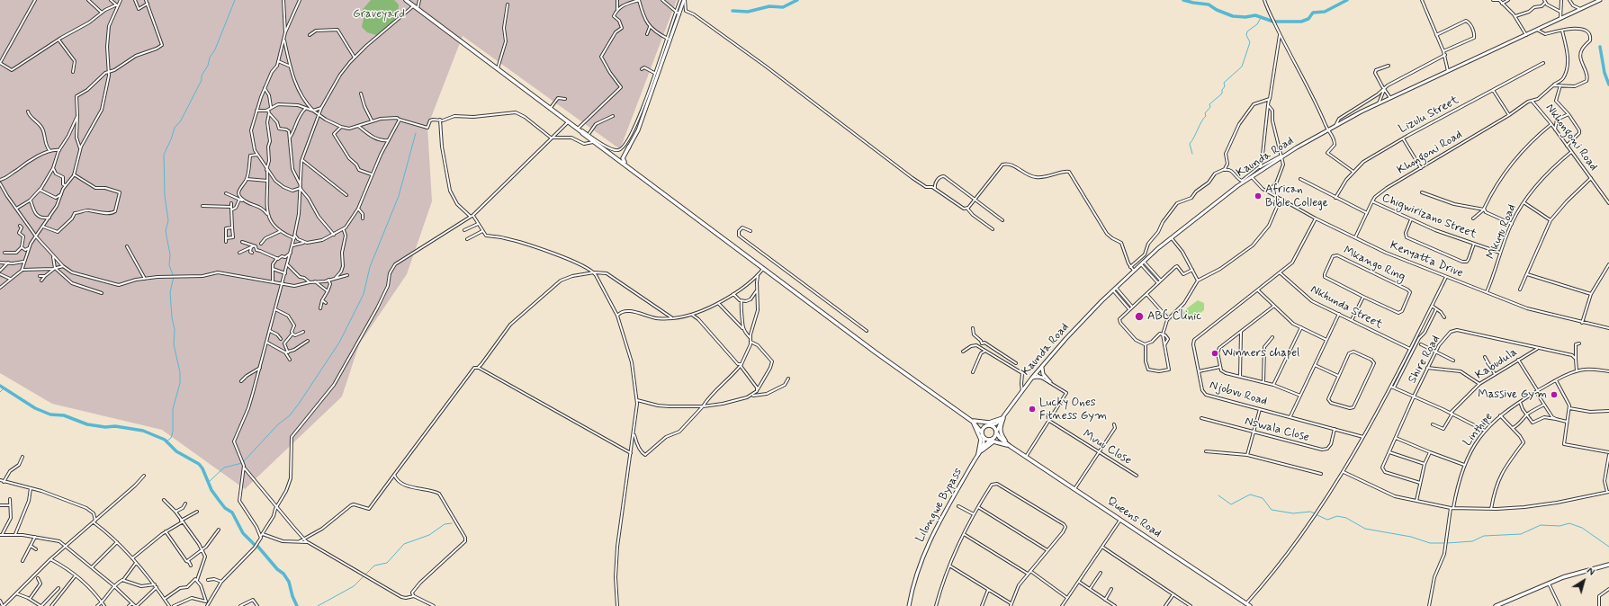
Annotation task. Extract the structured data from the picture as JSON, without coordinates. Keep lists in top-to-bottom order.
{
  "streets": {
    "highway": ["Queens Road"],
    "main road": ["Kaunda Road", "Lilongwe Bypass"],
    "street": [
      "Lizulu Street",
      "Nkhongoni Road",
      "Khongoni Road",
      "Chigwirizano Street",
      "Mkuyu Road",
      "Kenyatta Drive",
      "Mkango Ring",
      "Nkhunda Street",
      "Shire Road",
      "Kabudula",
      "Njobvu Road",
      "Nswala Close",
      "Linthipe",
      "Mvuu Close"
    ]
  },
  "crossings": [
    ["Nkhongoni Road", "Khongoni Road"],
    ["Nkhongoni Road", "Mkuyu Road"],
    ["Khongoni Road", "Chigwirizano Street"],
    ["Khongoni Road", "Kenyatta Drive"],
    ["Kaunda Road", "Kenyatta Drive"],
    ["Kaunda Road", "Lilongwe Bypass"],
    ["Chigwirizano Street", "Mkuyu Road"],
    ["Mkuyu Road", "Kenyatta Drive"],
    ["Kenyatta Drive", "Njobvu Road"],
    ["Nkhunda Street", "Njobvu Road"],
    ["Shire Road", "Kabudula"],
    ["Njobvu Road", "Nswala Close"]
  ],
  "parks": ["Graveyard"],
  "places": [
    "African Bible College",
    "ABC Clinic",
    "Winners chapel",
    "Massive Gym",
    "Lucky Ones Fitness Gym"
  ],
  "north": "top right"
}
